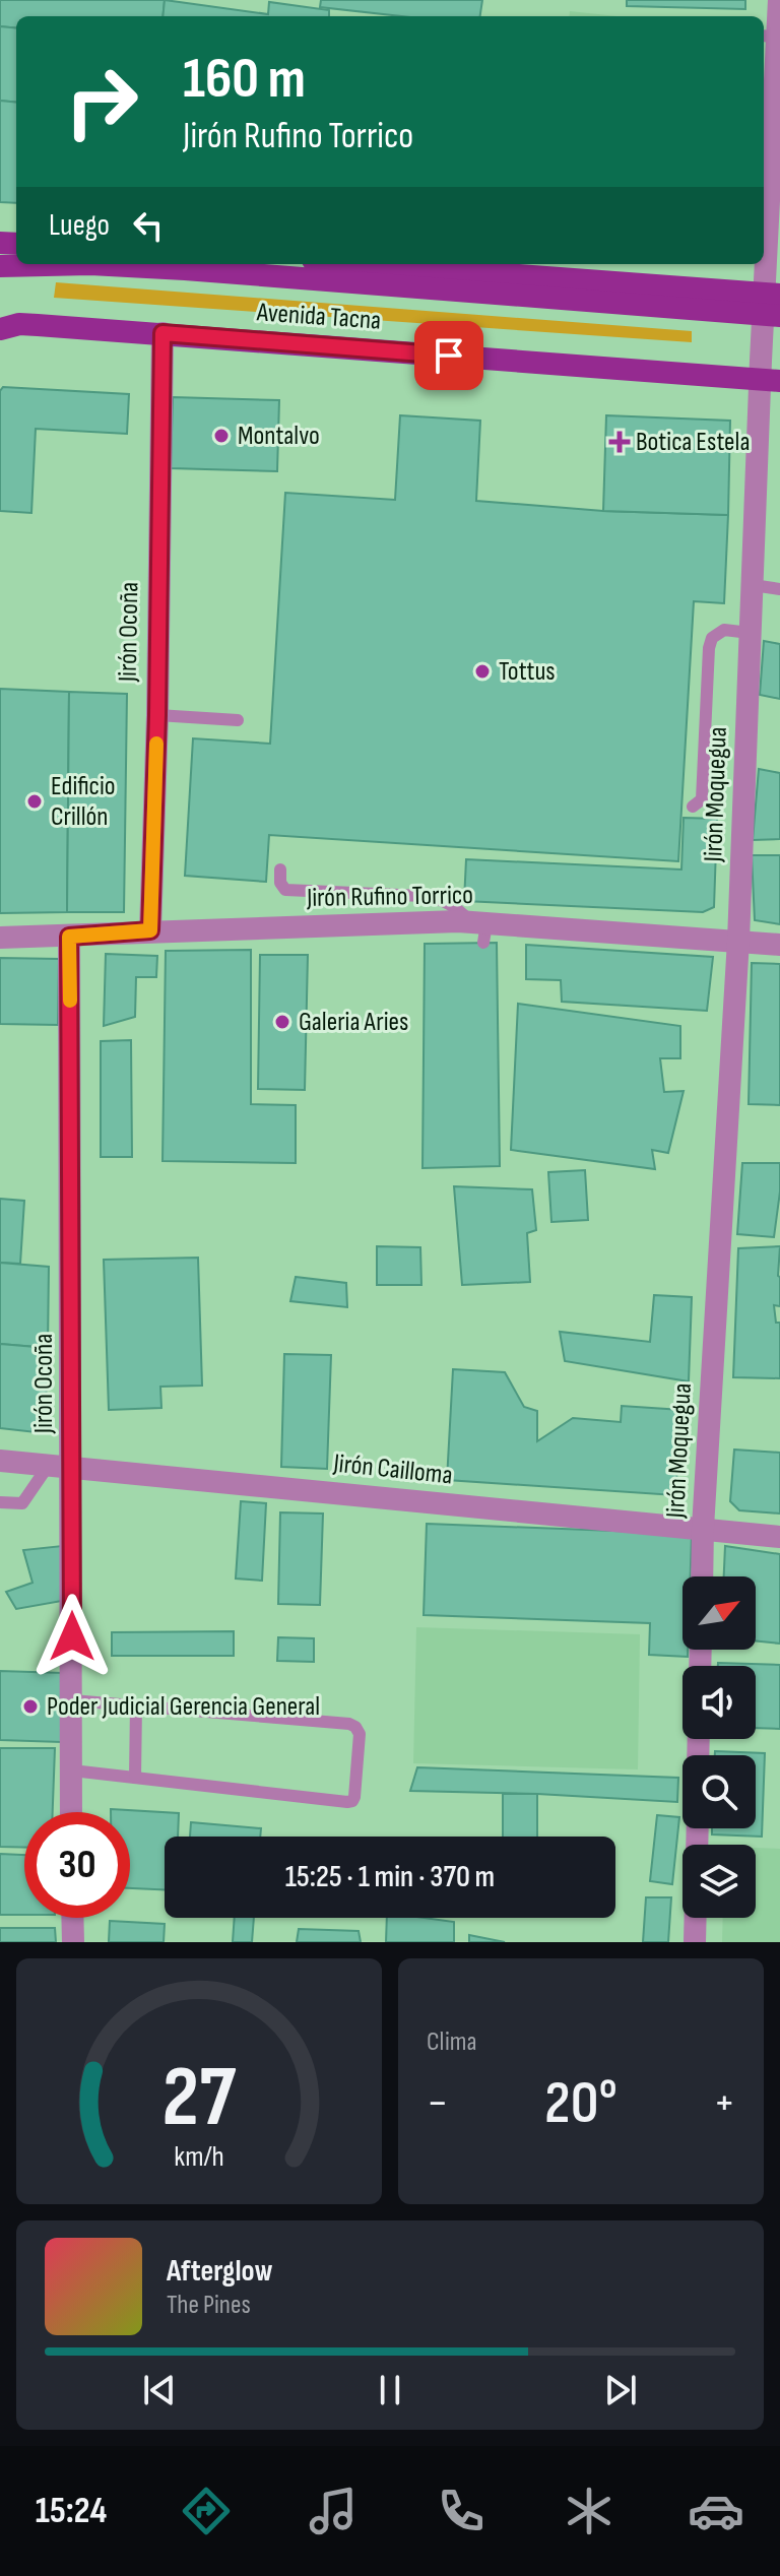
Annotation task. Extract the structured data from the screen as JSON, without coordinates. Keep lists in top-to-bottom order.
{
  "streets": {
    "main road": ["Avenida Tacna"],
    "street": [
      "Jirón Ocoña",
      "Jirón Moquegua",
      "Jirón Rufino Torrico",
      "Jirón Cailloma"
    ]
  },
  "crossings": [
    ["Avenida Tacna", "Jirón Ocoña"],
    ["Avenida Tacna", "Jirón Moquegua"],
    ["Jirón Ocoña", "Jirón Rufino Torrico"],
    ["Jirón Ocoña", "Jirón Cailloma"],
    ["Jirón Moquegua", "Jirón Rufino Torrico"],
    ["Jirón Moquegua", "Jirón Cailloma"]
  ],
  "places": {
    "other": [
      "Montalvo",
      "Tottus",
      "Edificio Crillón",
      "Galeria Aries",
      "Poder Judicial Gerencia General"
    ],
    "health": ["Botica Estela"]
  },
  "north": "top right",
  "page": {
    "turn": ["160 m", "Jirón Rufino Torrico"],
    "then": "Luego",
    "limit": "30",
    "trip": "15:25 · 1 min · 370 m",
    "tile": "Clima",
    "heat": ["−", "20°", "+"],
    "song": ["Afterglow", "The Pines"],
    "tabs": "15:24",
    "gauge": ["27", "km/h"]
  }
}
